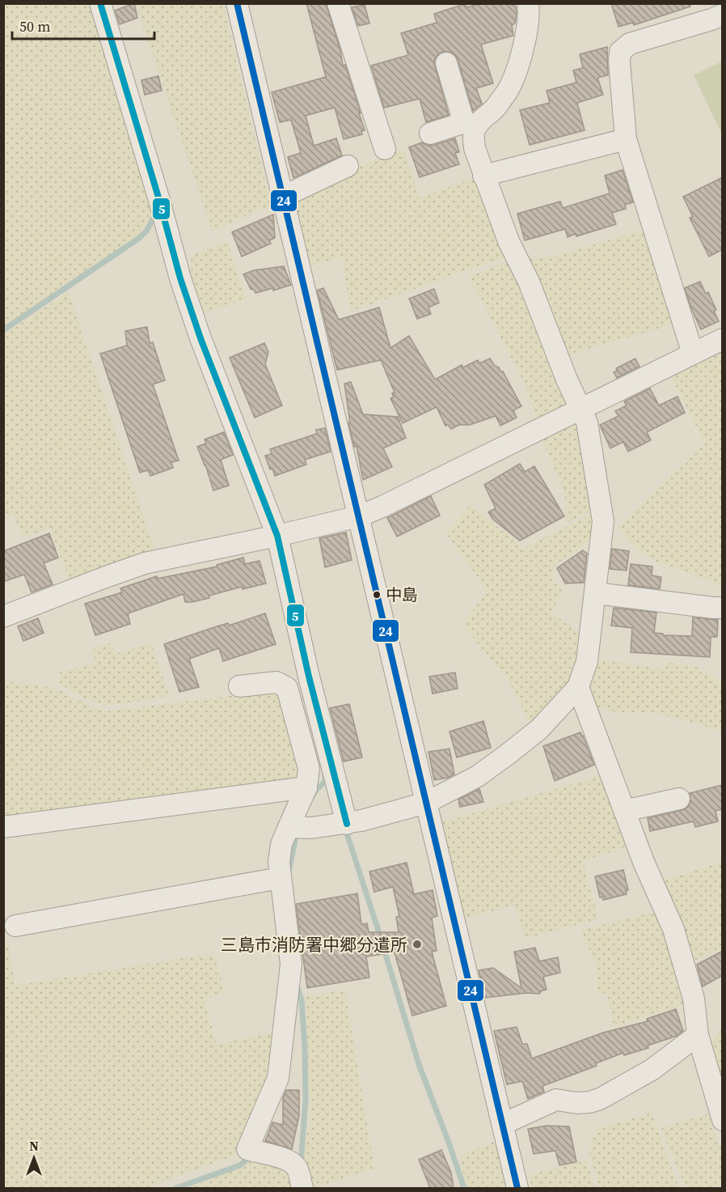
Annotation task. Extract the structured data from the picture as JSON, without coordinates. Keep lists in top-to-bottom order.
{
  "places": ["中島", "三島市消防署中郷分遣所"],
  "lines": ["transit line 5", "transit line 24"],
  "scale_bar": "50 m",
  "north": "top"
}
